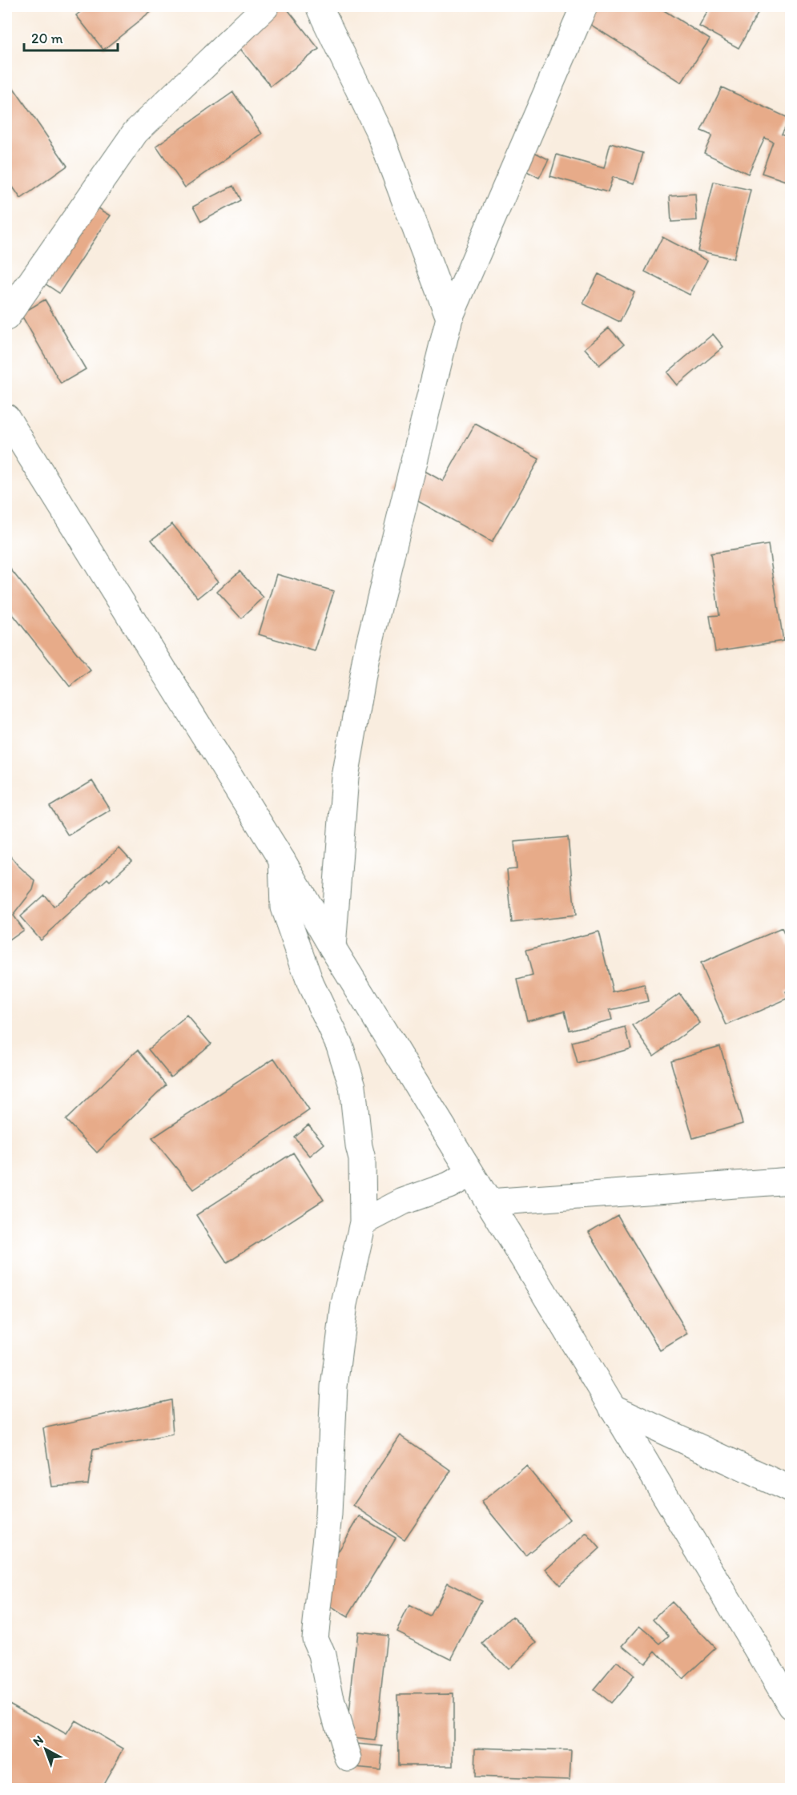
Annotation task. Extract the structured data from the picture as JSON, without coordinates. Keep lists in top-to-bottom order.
{
  "scale_bar": "20 m",
  "north": "top left"
}
